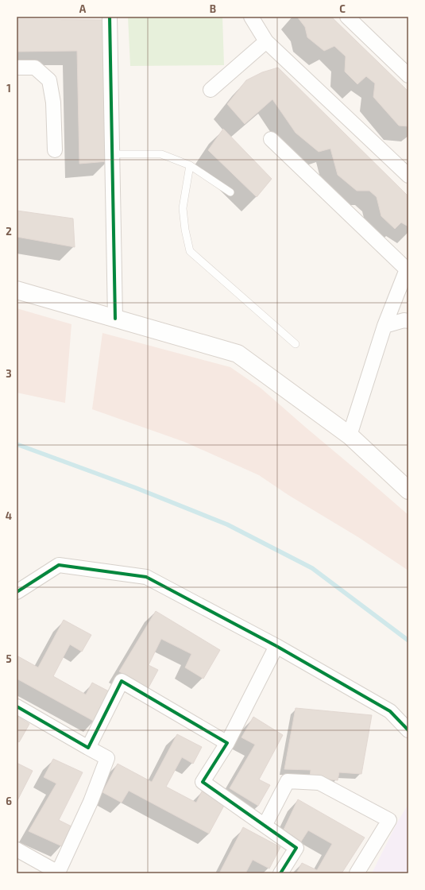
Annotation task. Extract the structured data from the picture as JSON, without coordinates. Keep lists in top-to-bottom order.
{
  "grid": {
    "columns": ["A", "B", "C"],
    "rows": [
      "1",
      "2",
      "3",
      "4",
      "5",
      "6"
    ]
  }
}
